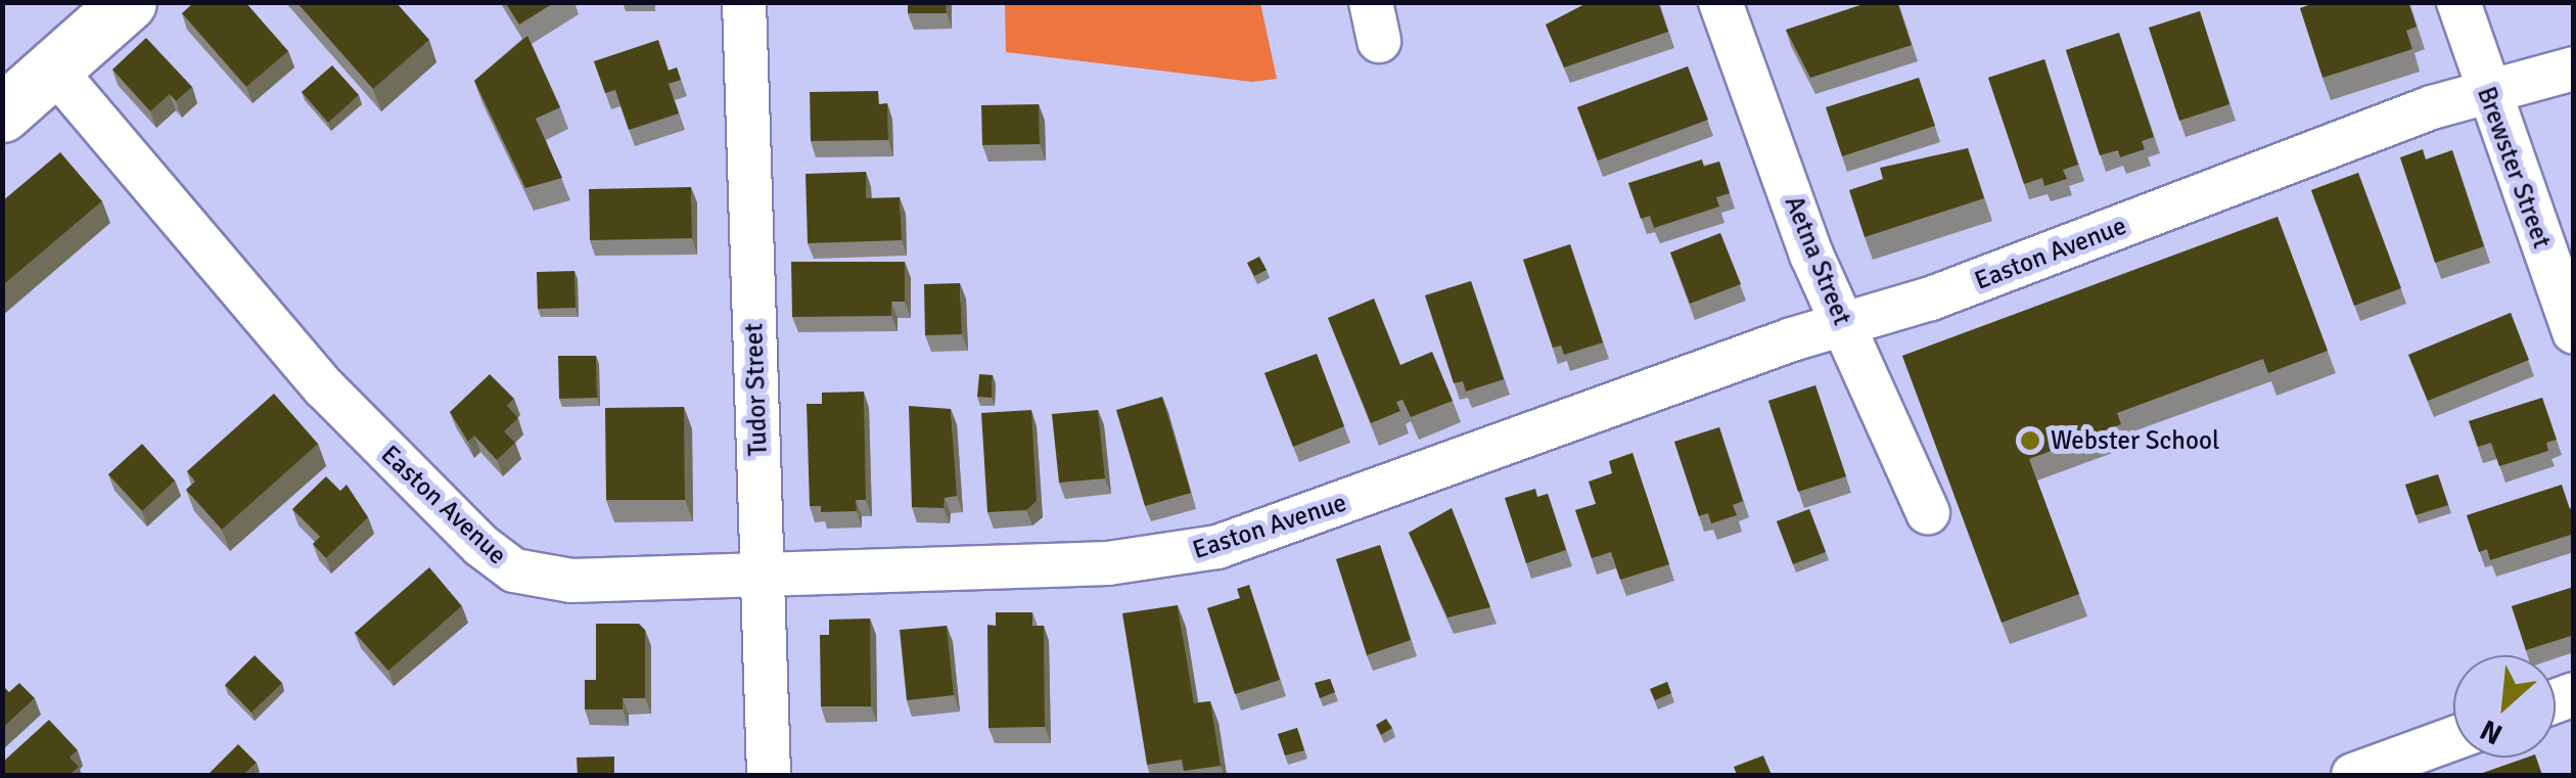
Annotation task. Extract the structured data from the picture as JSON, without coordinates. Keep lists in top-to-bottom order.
{
  "streets": {
    "street": [
      "Brewster Street",
      "Easton Avenue",
      "Aetna Street",
      "Tudor Street"
    ]
  },
  "crossings": [
    ["Brewster Street", "Easton Avenue"],
    ["Easton Avenue", "Aetna Street"],
    ["Easton Avenue", "Tudor Street"]
  ],
  "places": ["Webster School"],
  "north": "bottom left"
}
